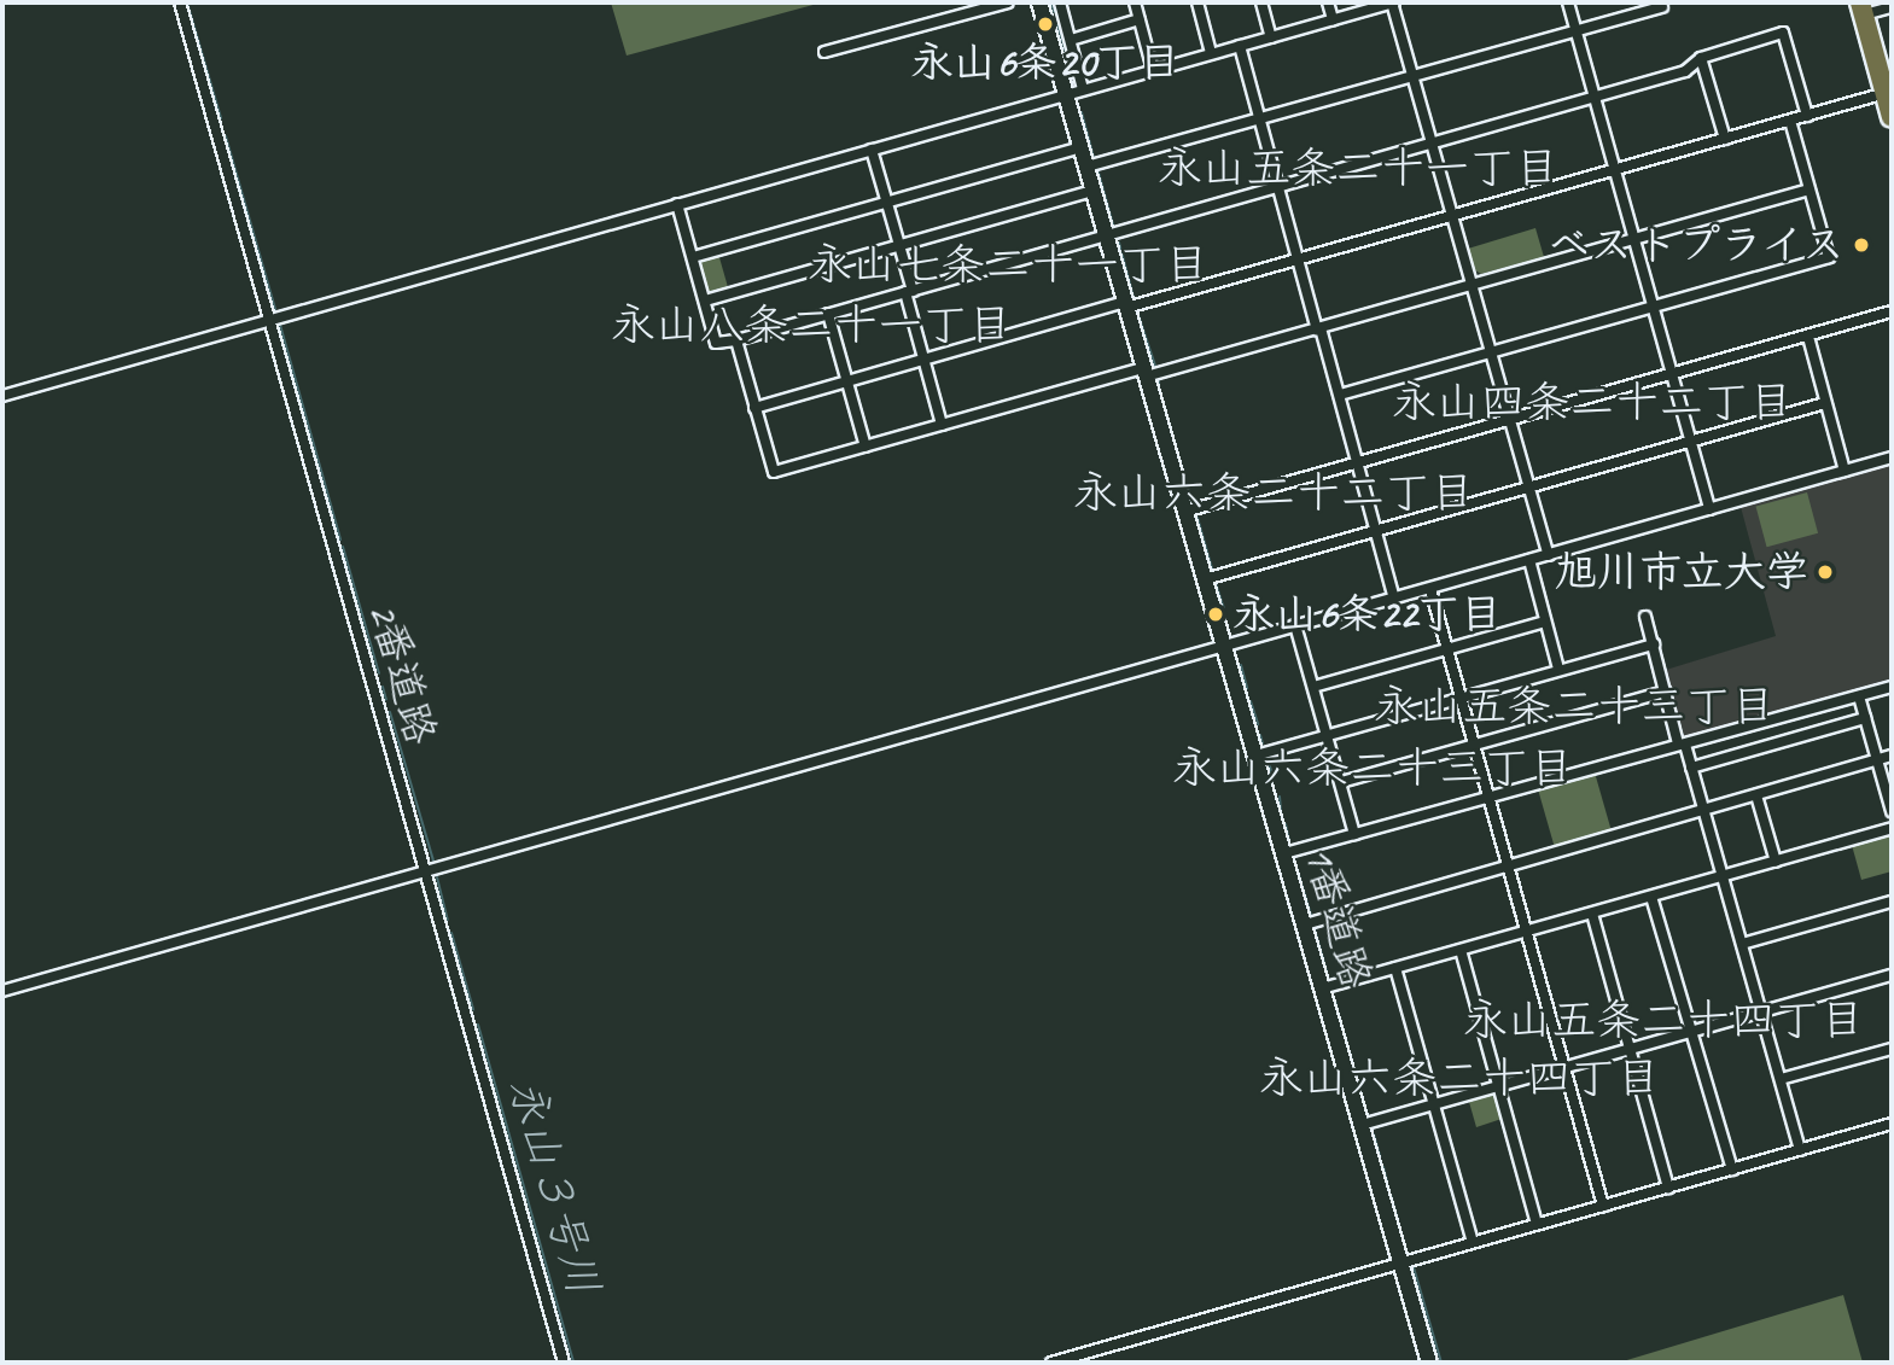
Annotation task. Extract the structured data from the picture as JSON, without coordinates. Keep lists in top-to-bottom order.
{
  "streets": {
    "street": ["2番道路", "1番道路"]
  },
  "districts": [
    "永山五条二十一丁目",
    "永山七条二十一丁目",
    "永山八条二十一丁目",
    "永山四条二十二丁目",
    "永山六条二十二丁目",
    "永山五条二十三丁目",
    "永山六条二十三丁目",
    "永山五条二十四丁目",
    "永山六条二十四丁目"
  ],
  "water": ["永山３号川"],
  "places": [
    "永山6条20丁目",
    "ベストプライス",
    "旭川市立大学",
    "永山6条22丁目"
  ]
}
